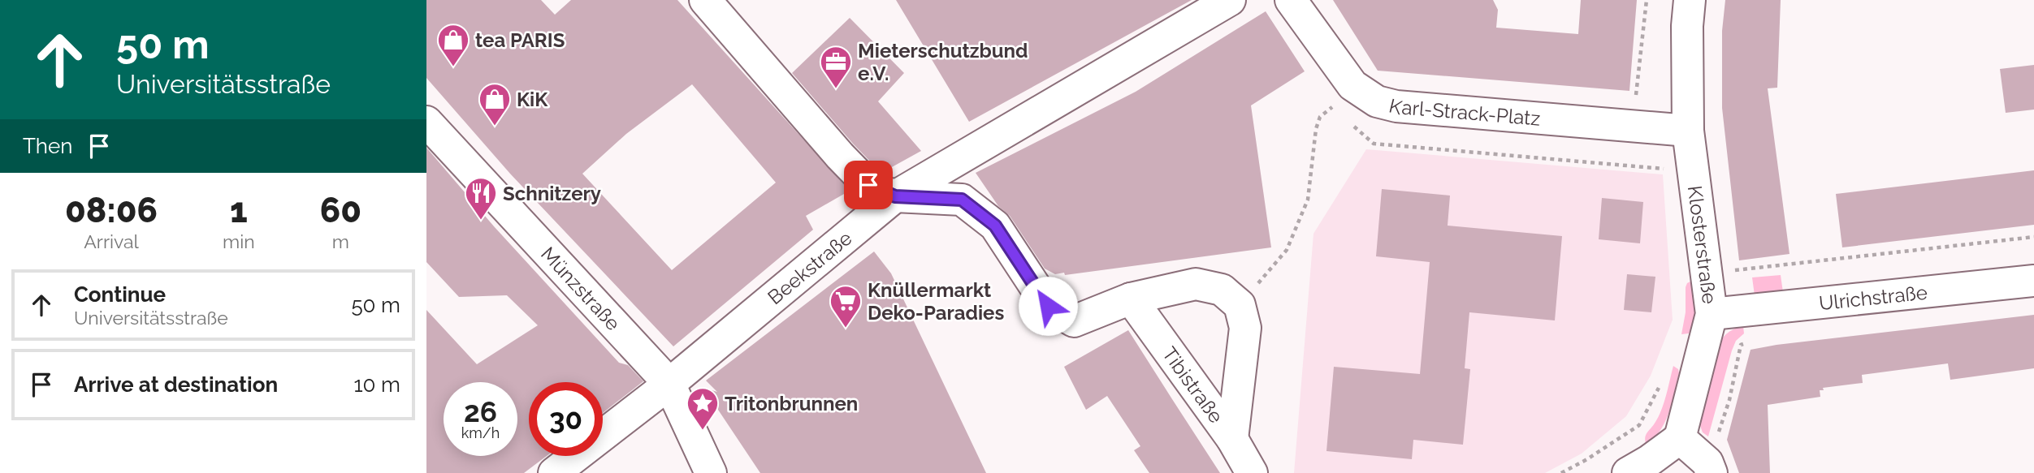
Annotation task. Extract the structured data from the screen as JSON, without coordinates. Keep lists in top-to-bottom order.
{
  "streets": {
    "street": [
      "Karl-Strack-Platz",
      "Klosterstraße",
      "Beekstraße",
      "Münzstraße",
      "Ulrichstraße",
      "Tibistraße"
    ]
  },
  "crossings": [
    ["Karl-Strack-Platz", "Klosterstraße"],
    ["Klosterstraße", "Ulrichstraße"],
    ["Beekstraße", "Münzstraße"]
  ],
  "places": {
    "shop": ["tea PARIS", "KiK"],
    "office": ["Mieterschutzbund e.V."],
    "restaurant": ["Schnitzery"],
    "supermarket": ["Knüllermarkt Deko-Paradies"],
    "place": ["Tritonbrunnen"]
  },
  "page": {
    "turn": ["50 m", "Universitätsstraße"],
    "then": "Then",
    "eta": [
      "08:06",
      "Arrival",
      "1",
      "min",
      "60",
      "m"
    ],
    "list": [
      {
        "name": "Continue",
        "note": "Universitätsstraße",
        "value": "50 m"
      },
      {
        "name": "Arrive at destination",
        "value": "10 m"
      }
    ],
    "speed": "26 km/h",
    "limit": "30"
  }
}
